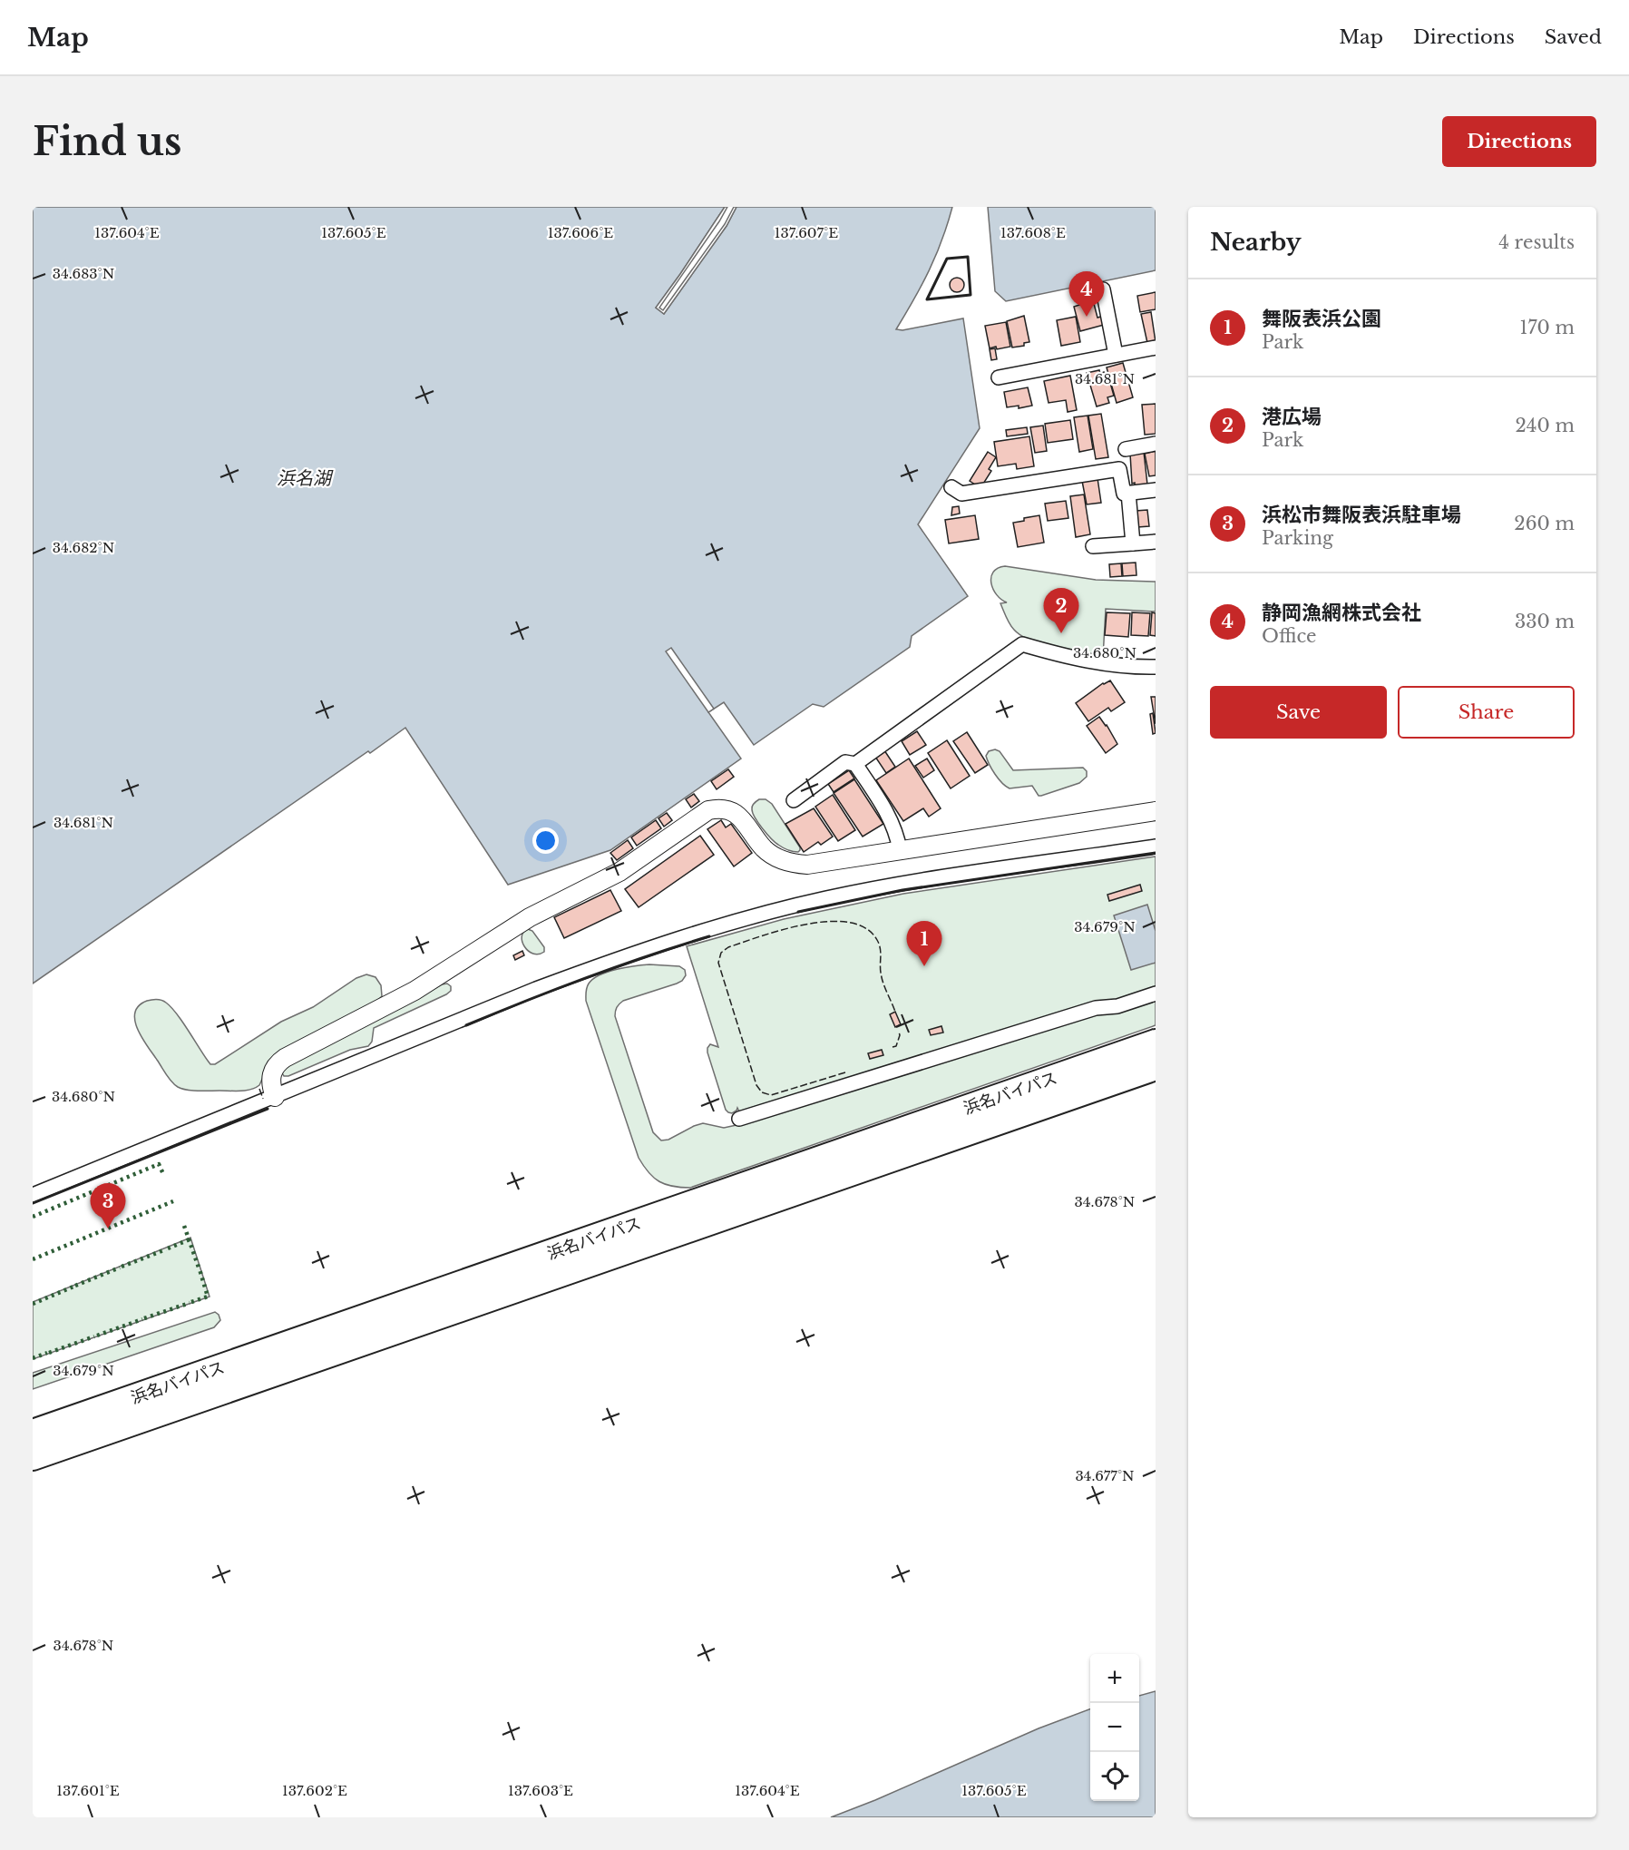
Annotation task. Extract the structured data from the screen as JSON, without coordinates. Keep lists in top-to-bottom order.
{
  "streets": {
    "highway": ["浜名バイパス"]
  },
  "water": ["浜名湖"],
  "page": {
    "header": "Map",
    "nav": ["Map", "Directions", "Saved"],
    "buttons": [
      "Directions",
      ["Save", "Share"]
    ],
    "title": "Find us",
    "heading": ["Nearby", "4 results"],
    "pins": [
      "4",
      "2",
      "1",
      "3"
    ],
    "list": [
      {
        "mark": "1",
        "name": "舞阪表浜公園",
        "note": "Park",
        "value": "170 m"
      },
      {
        "mark": "2",
        "name": "港広場",
        "note": "Park",
        "value": "240 m"
      },
      {
        "mark": "3",
        "name": "浜松市舞阪表浜駐車場",
        "note": "Parking",
        "value": "260 m"
      },
      {
        "mark": "4",
        "name": "静岡漁網株式会社",
        "note": "Office",
        "value": "330 m"
      }
    ],
    "map_buttons": ["+", "−"]
  },
  "coordinates": [
    "137.606°E",
    "137.607°E",
    "137.608°E",
    "137.604°E",
    "137.605°E",
    "34.683°N",
    "34.681°N",
    "34.682°N",
    "34.680°N",
    "34.679°N",
    "34.678°N",
    "34.677°N",
    "137.601°E",
    "137.602°E",
    "137.603°E"
  ]
}
